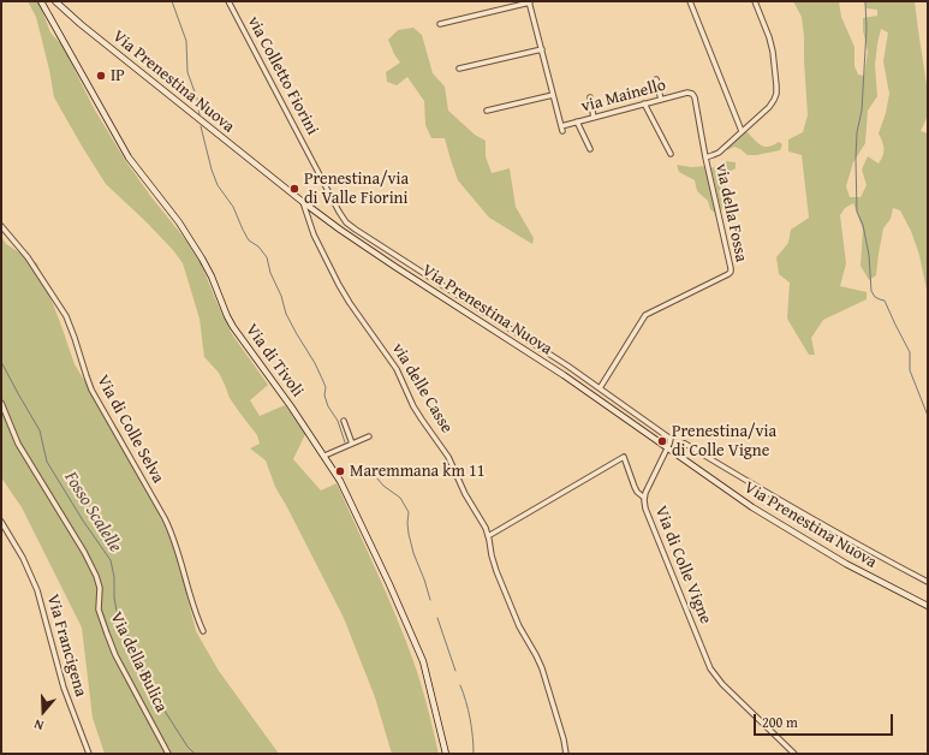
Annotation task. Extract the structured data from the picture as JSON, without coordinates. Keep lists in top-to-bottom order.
{
  "streets": {
    "main road": ["Via Prenestina Nuova", "Via di Tivoli"],
    "street": [
      "via Colletto Fiorini",
      "via Mainello",
      "via della Fossa",
      "via delle Casse",
      "Via di Colle Selva",
      "Via di Colle Vigne",
      "Via Francigena",
      "Via della Bulica"
    ]
  },
  "crossings": [
    ["via Colletto Fiorini", "via della Fossa"],
    ["Via Prenestina Nuova", "via delle Casse"],
    ["Via Prenestina Nuova", "Via di Colle Vigne"],
    ["via Mainello", "via della Fossa"]
  ],
  "water": ["Fosso Scalelle"],
  "places": [
    "IP",
    "Prenestina/via di Valle Fiorini",
    "Prenestina/via di Colle Vigne",
    "Maremmana km 11"
  ],
  "scale_bar": "200 m",
  "north": "bottom"
}
